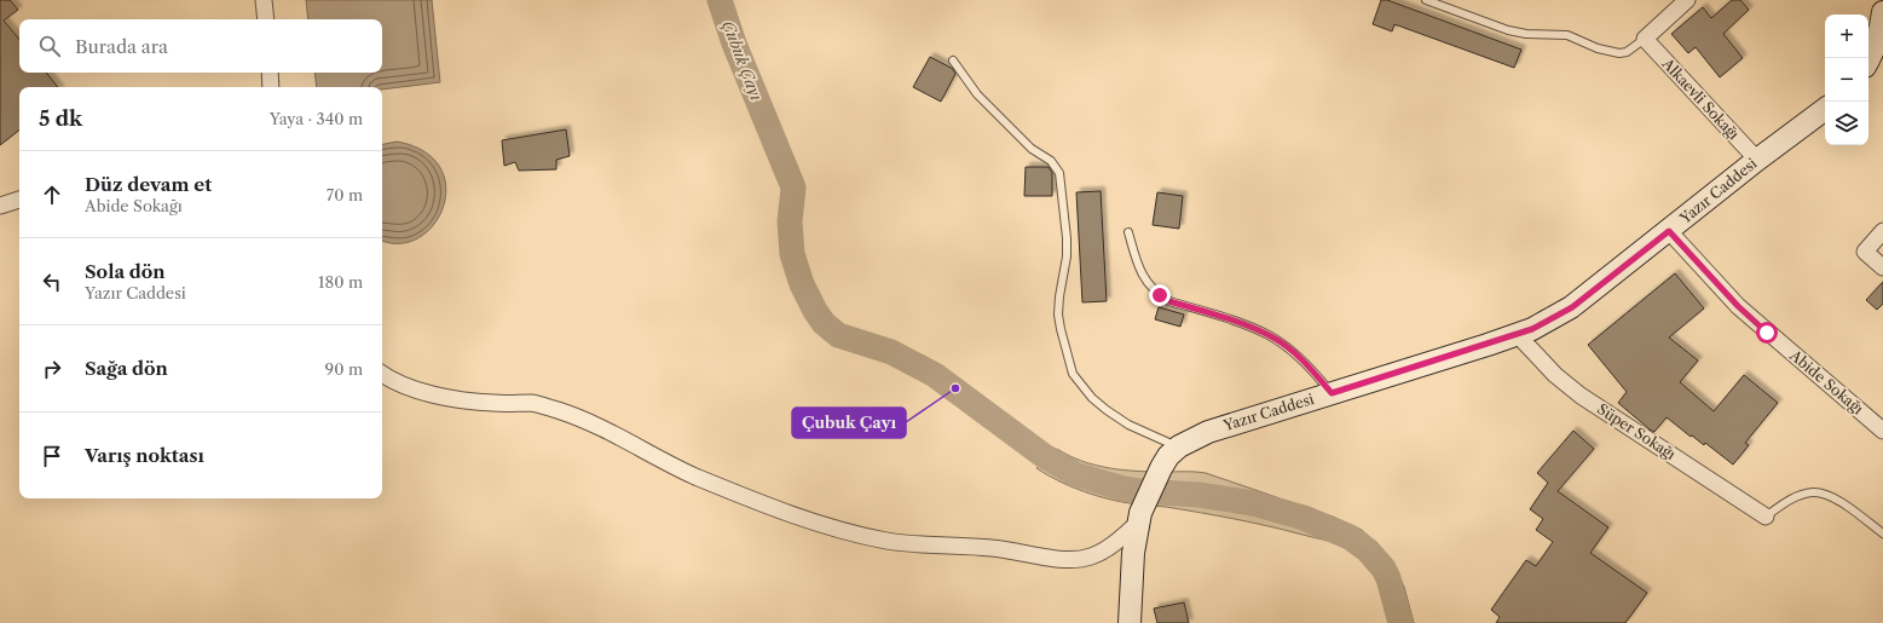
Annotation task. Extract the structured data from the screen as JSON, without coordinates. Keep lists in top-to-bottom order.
{
  "streets": {
    "street": [
      "Alkaevli Sokağı",
      "Yazır Caddesi",
      "Abide Sokağı",
      "Süper Sokağı"
    ]
  },
  "crossings": [
    ["Alkaevli Sokağı", "Yazır Caddesi"],
    ["Yazır Caddesi", "Abide Sokağı"],
    ["Yazır Caddesi", "Süper Sokağı"]
  ],
  "water": ["Çubuk Çayı"],
  "places": ["Çubuk Çayı"],
  "page": {
    "map_buttons": ["+", "−"],
    "search": "Burada ara",
    "heading": ["5 dk", "Yaya · 340 m"],
    "list": [
      ["Düz devam et", "Abide Sokağı", "70 m"],
      ["Sola dön", "Yazır Caddesi", "180 m"],
      ["Sağa dön", "90 m"],
      "Varış noktası"
    ]
  }
}
